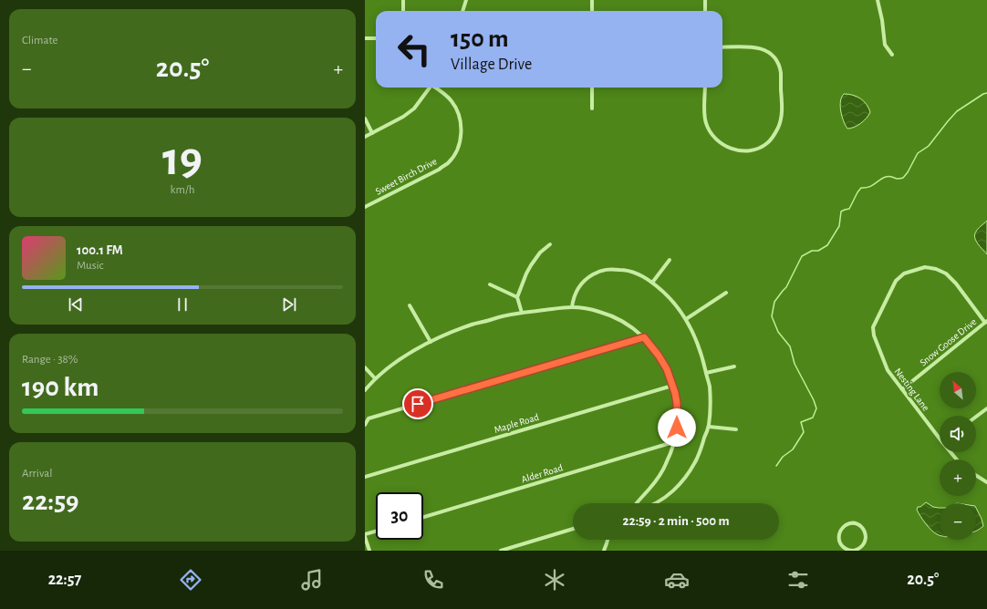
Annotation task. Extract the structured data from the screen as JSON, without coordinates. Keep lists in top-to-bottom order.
{
  "streets": {
    "street": [
      "Sweet Birch Drive",
      "Snow Goose Drive",
      "Nesting Lane",
      "Maple Road",
      "Alder Road"
    ]
  },
  "crossings": [
    ["Snow Goose Drive", "Nesting Lane"]
  ],
  "north": "top left",
  "page": {
    "tile": [
      "Climate",
      ["19", "km/h"],
      ["Range · 38%", "190 km"],
      ["Arrival", "22:59"]
    ],
    "turn": ["150 m", "Village Drive"],
    "heat": ["−", "20.5°", "+"],
    "song": ["100.1 FM", "Music"],
    "map_buttons": ["+", "−"],
    "limit": "30",
    "trip": "22:59 · 2 min · 500 m",
    "tabs": ["22:57", "20.5°"]
  }
}
